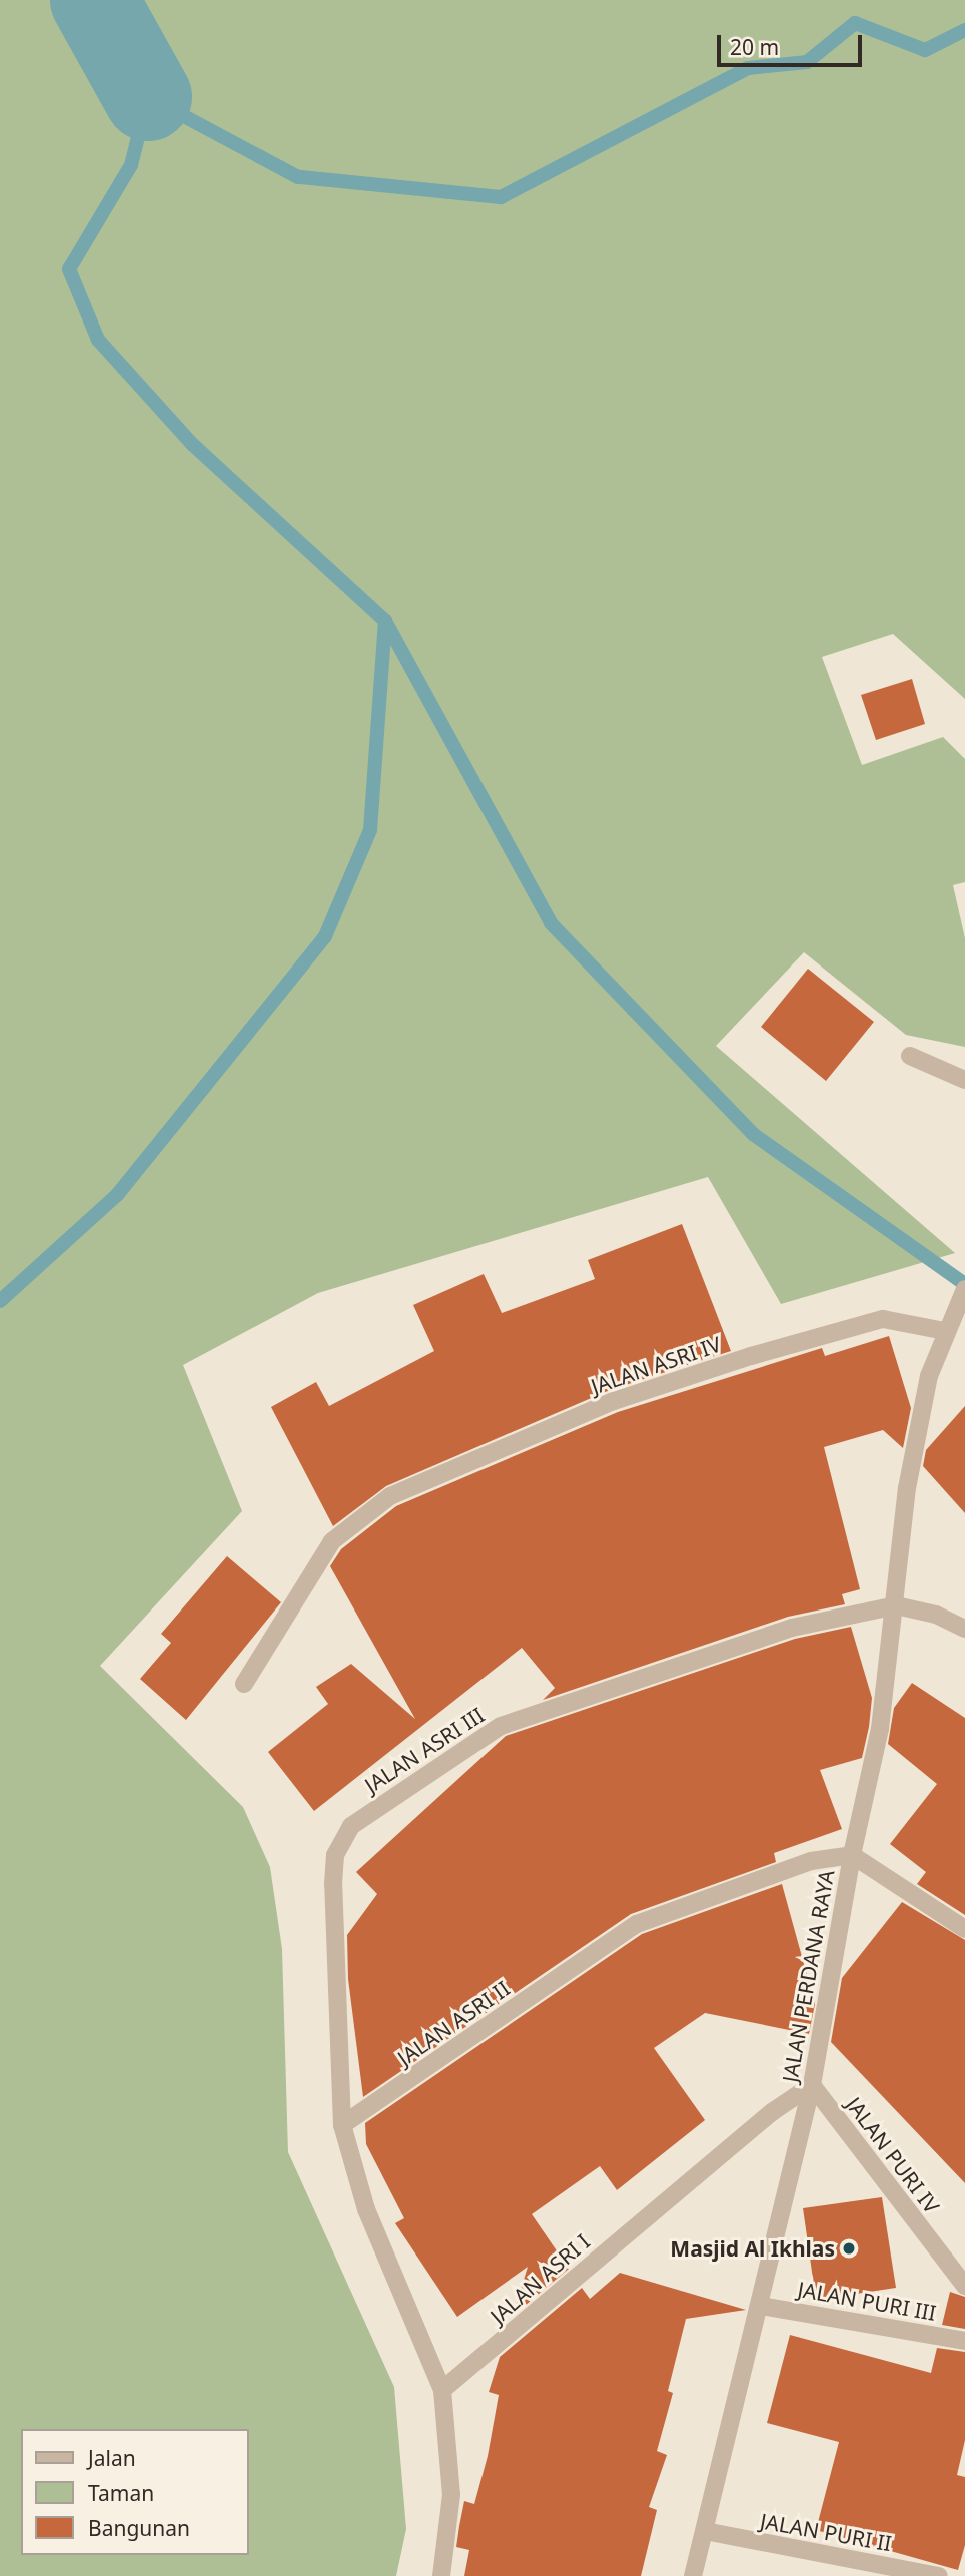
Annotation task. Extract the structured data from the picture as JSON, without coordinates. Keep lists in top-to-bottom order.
{
  "streets": {
    "street": [
      "JALAN ASRI IV",
      "JALAN ASRI III",
      "JALAN PERDANA RAYA",
      "JALAN ASRI II",
      "JALAN PURI IV",
      "JALAN ASRI I",
      "JALAN PURI III",
      "JALAN PURI II"
    ]
  },
  "crossings": [
    ["JALAN ASRI IV", "JALAN PERDANA RAYA"],
    ["JALAN ASRI III", "JALAN PERDANA RAYA"],
    ["JALAN ASRI III", "JALAN ASRI II"],
    ["JALAN PERDANA RAYA", "JALAN ASRI II"],
    ["JALAN PERDANA RAYA", "JALAN PURI IV"],
    ["JALAN PERDANA RAYA", "JALAN ASRI I"],
    ["JALAN PERDANA RAYA", "JALAN PURI III"],
    ["JALAN PERDANA RAYA", "JALAN PURI II"],
    ["JALAN PURI IV", "JALAN ASRI I"]
  ],
  "places": ["Masjid Al Ikhlas"],
  "legend": ["Jalan", "Taman", "Bangunan"],
  "scale_bar": "20 m"
}
